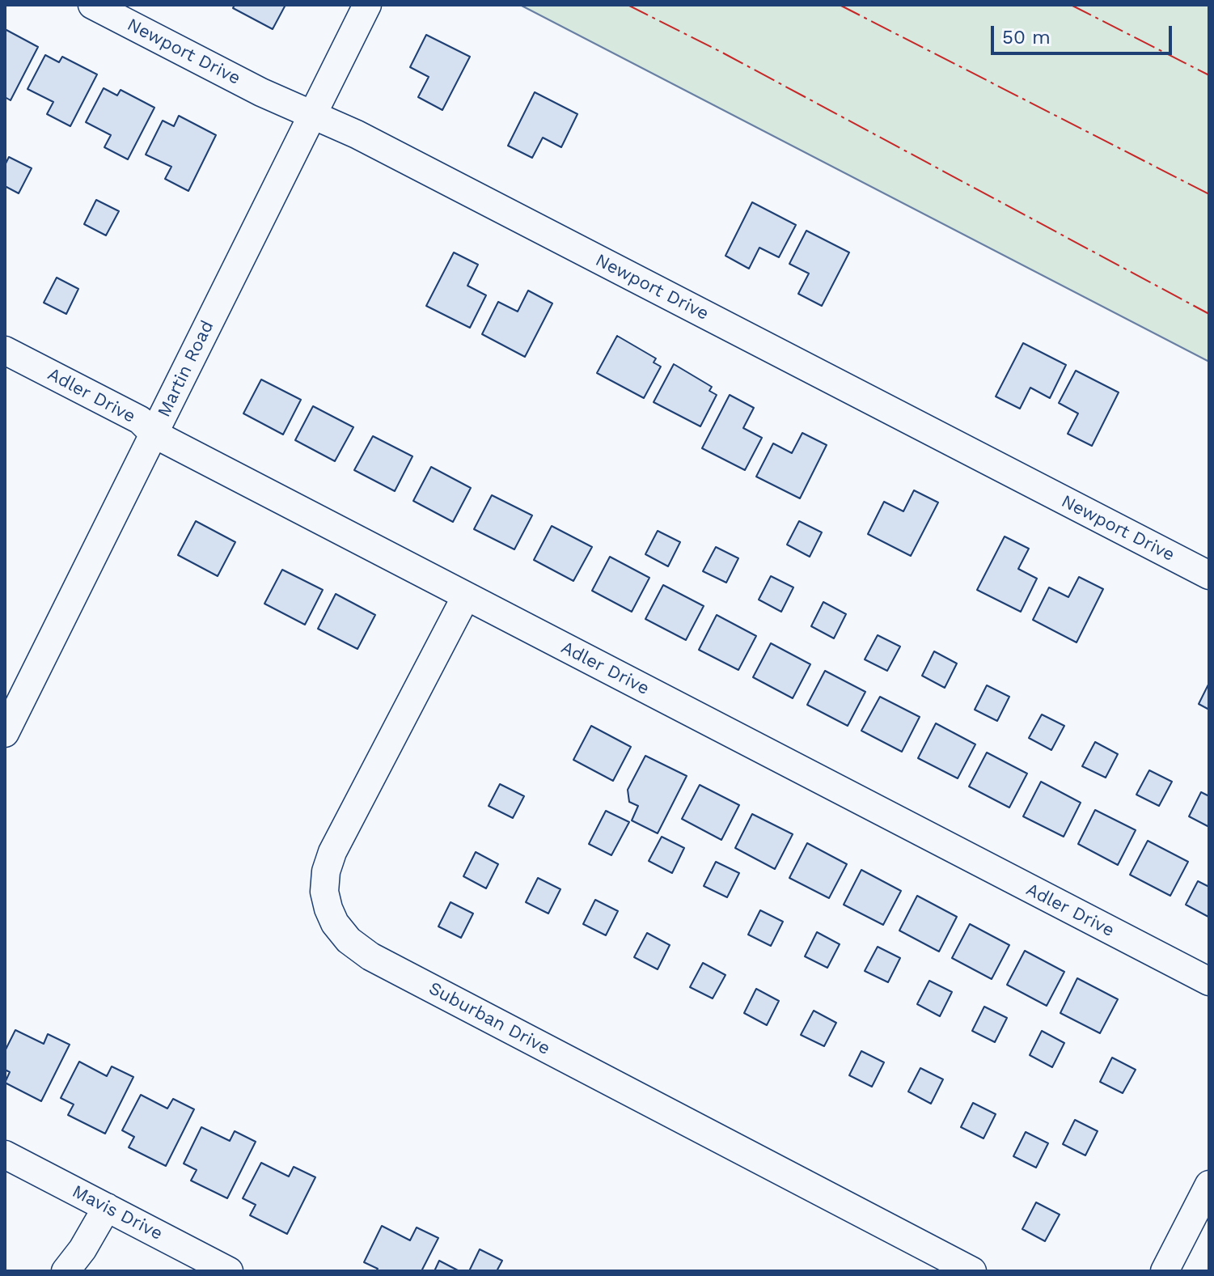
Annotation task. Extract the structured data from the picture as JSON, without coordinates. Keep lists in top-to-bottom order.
{
  "streets": {
    "street": [
      "Newport Drive",
      "Martin Road",
      "Adler Drive",
      "Suburban Drive",
      "Mavis Drive"
    ]
  },
  "crossings": [
    ["Newport Drive", "Martin Road"],
    ["Martin Road", "Adler Drive"],
    ["Adler Drive", "Suburban Drive"]
  ],
  "scale_bar": "50 m"
}
